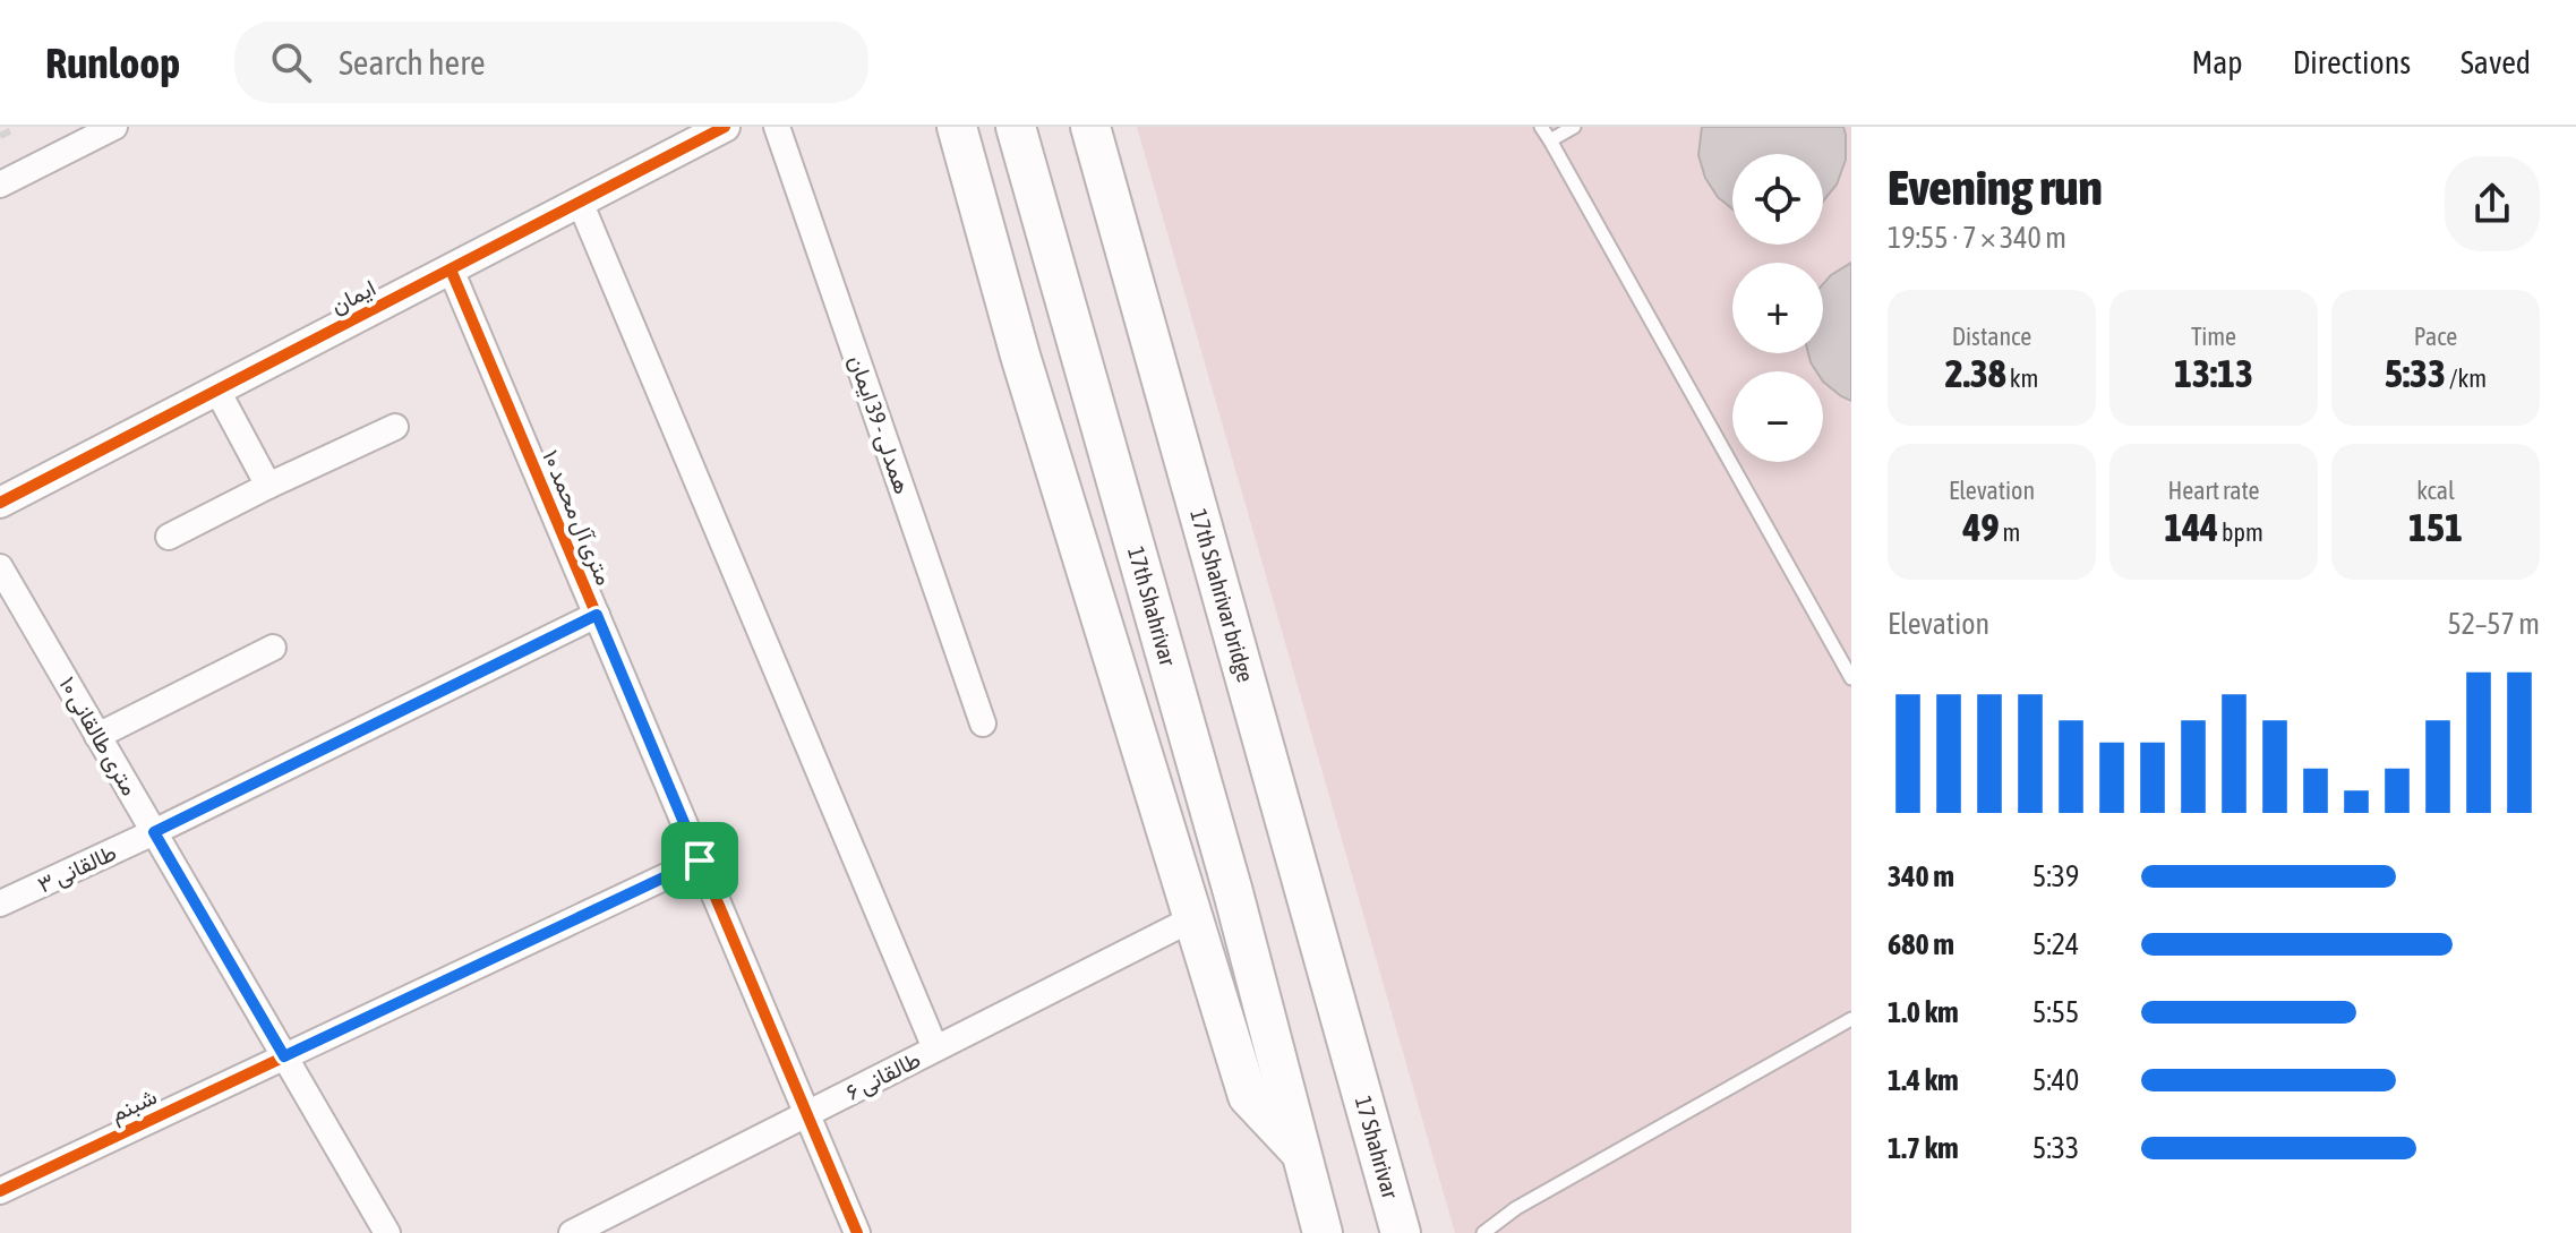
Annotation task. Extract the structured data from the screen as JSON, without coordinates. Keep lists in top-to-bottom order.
{
  "streets": {
    "main road": ["17th Shahrivar bridge", "17th Shahrivar", "17 Shahrivar"],
    "street": [
      "ایمان",
      "همدلی - 39 ایمان",
      "۱۰ متری آل محمد",
      "۱۰ متری طالقانی",
      "طالقانی ۳",
      "طالقانی ۶",
      "شبنم"
    ]
  },
  "crossings": [
    ["ایمان", "۱۰ متری آل محمد"],
    ["۱۰ متری آل محمد", "طالقانی ۳"],
    ["۱۰ متری آل محمد", "طالقانی ۶"],
    ["۱۰ متری آل محمد", "شبنم"],
    ["17th Shahrivar bridge", "17 Shahrivar"],
    ["۱۰ متری طالقانی", "طالقانی ۳"],
    ["۱۰ متری طالقانی", "شبنم"]
  ],
  "page": {
    "header": "Runloop",
    "search": "Search here",
    "nav": ["Map", "Directions", "Saved"],
    "heading": ["Evening run", "19:55 · 7 × 340 m"],
    "map_buttons": ["+", "−"],
    "stats": [
      ["Distance", "2.38 km"],
      ["Time", "13:13"],
      ["Pace", "5:33 /km"],
      ["Elevation", "49 m"],
      ["Heart rate", "144 bpm"],
      ["kcal", "151"]
    ],
    "chart": ["Elevation", "52–57 m"],
    "list": [
      {
        "name": "340 m",
        "note": "5:39"
      },
      {
        "name": "680 m",
        "note": "5:24"
      },
      {
        "name": "1.0 km",
        "note": "5:55"
      },
      {
        "name": "1.4 km",
        "note": "5:40"
      },
      {
        "name": "1.7 km",
        "note": "5:33"
      }
    ]
  }
}
